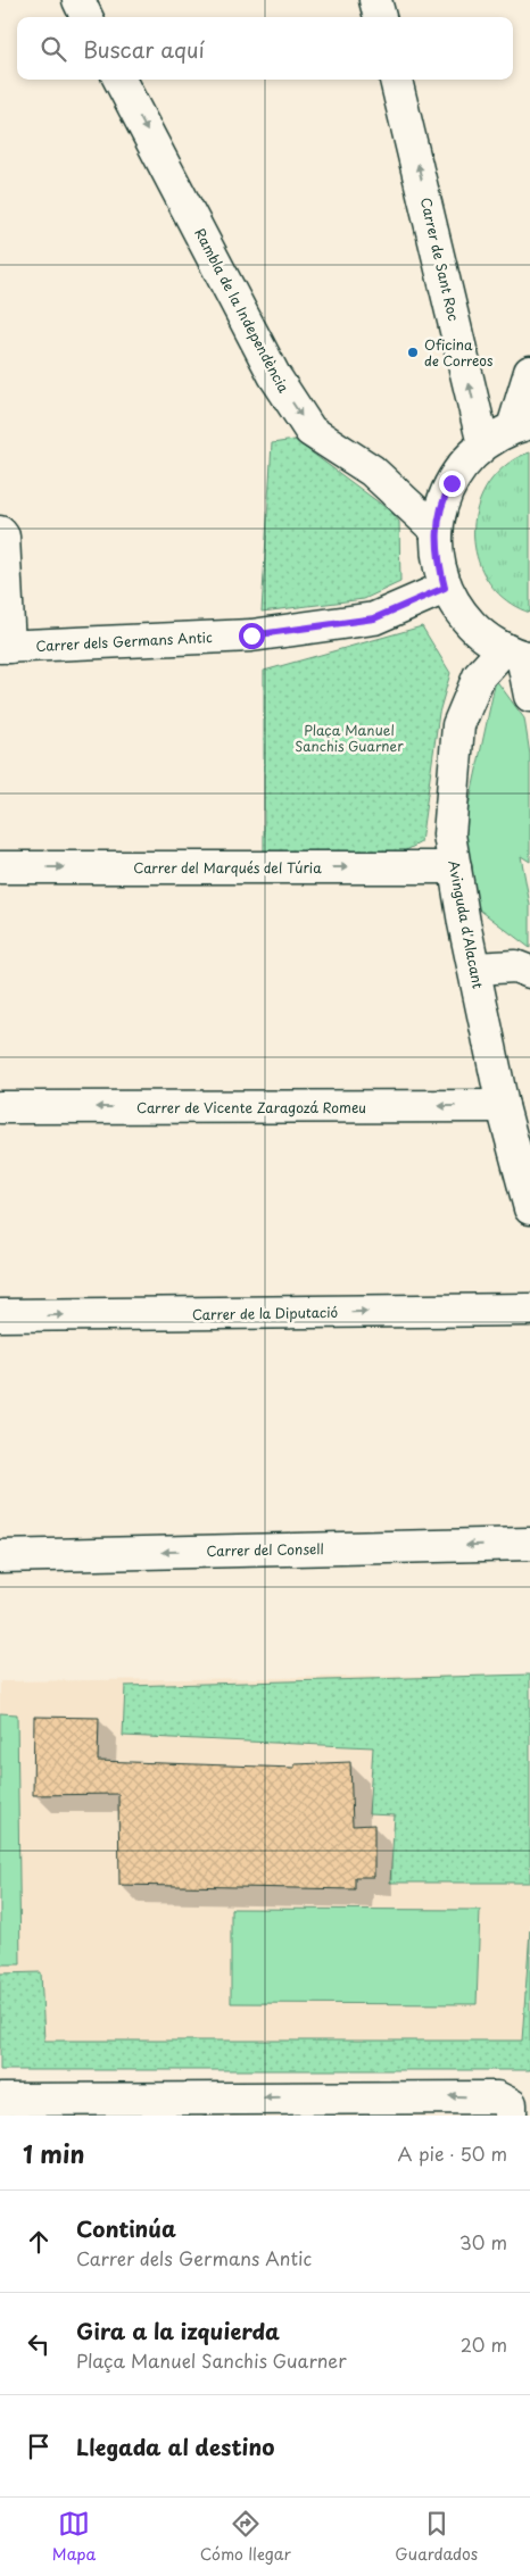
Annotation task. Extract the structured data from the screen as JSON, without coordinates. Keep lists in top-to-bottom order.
{
  "streets": {
    "street": [
      "Carrer de Sant Roc",
      "Rambla de la Independència",
      "Carrer dels Germans Antic",
      "Carrer del Marqués del Túria",
      "Avinguda d'Alacant",
      "Carrer de Vicente Zaragozá Romeu",
      "Carrer de la Diputació",
      "Carrer del Consell"
    ]
  },
  "crossings": [
    ["Carrer del Marqués del Túria", "Avinguda d'Alacant"],
    ["Avinguda d'Alacant", "Carrer de Vicente Zaragozá Romeu"]
  ],
  "one_way": [
    "Carrer de Sant Roc",
    "Rambla de la Independència",
    "Carrer del Marqués del Túria",
    "Carrer de Vicente Zaragozá Romeu",
    "Carrer de la Diputació",
    "Carrer del Consell"
  ],
  "parks": ["Plaça Manuel Sanchis Guarner"],
  "places": ["Oficina de Correos"],
  "page": {
    "search": "Buscar aquí",
    "heading": ["1 min", "A pie · 50 m"],
    "list": [
      ["Continúa", "Carrer dels Germans Antic", "30 m"],
      ["Gira a la izquierda", "Plaça Manuel Sanchis Guarner", "20 m"],
      "Llegada al destino"
    ],
    "nav": ["Mapa", "Cómo llegar", "Guardados"]
  }
}
